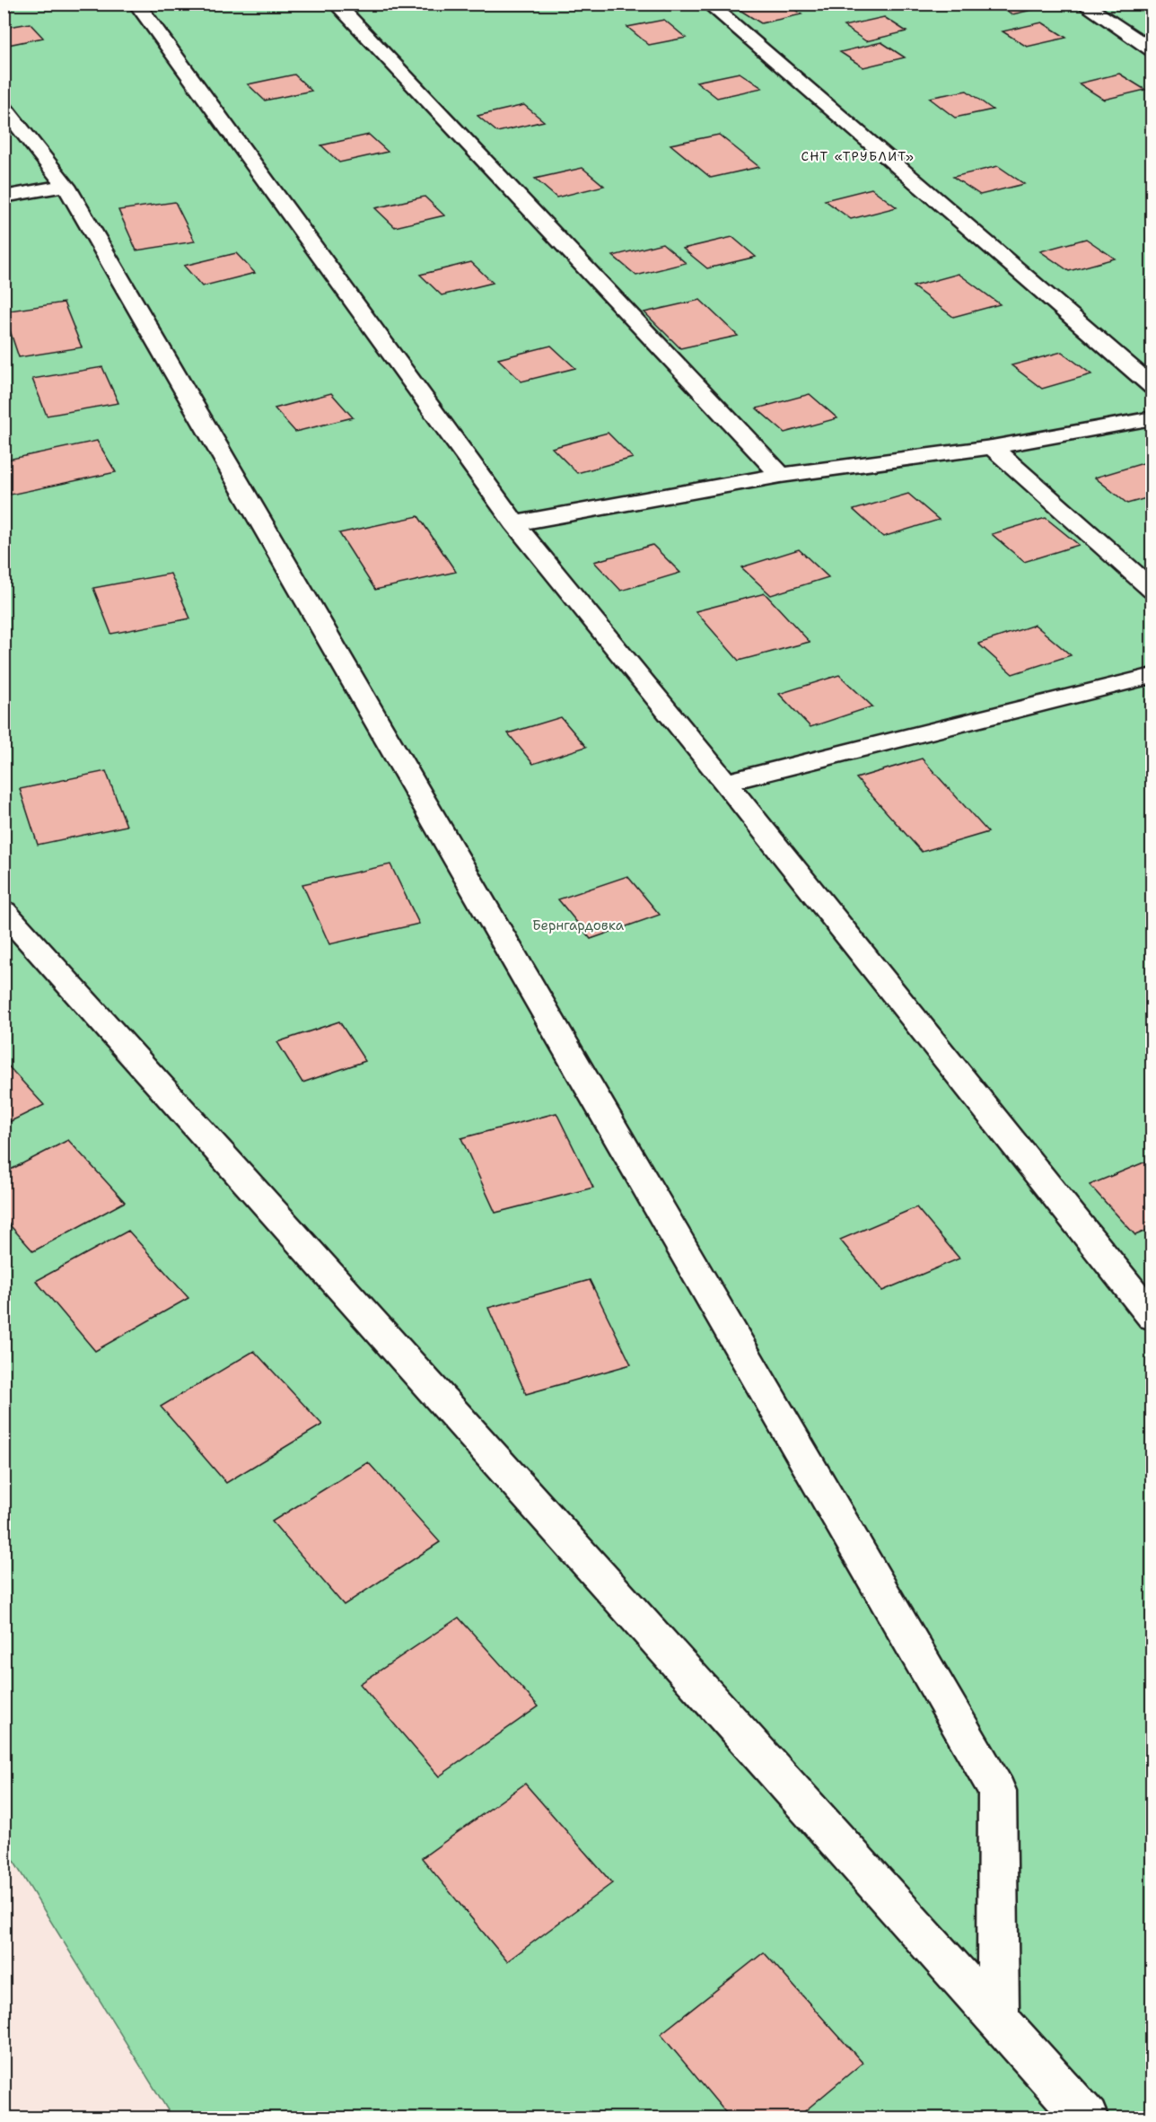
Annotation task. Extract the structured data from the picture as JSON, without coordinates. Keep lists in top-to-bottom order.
{
  "districts": ["СНТ «ТРУБЛИТ»"],
  "parks": ["Бернгардовка"]
}
